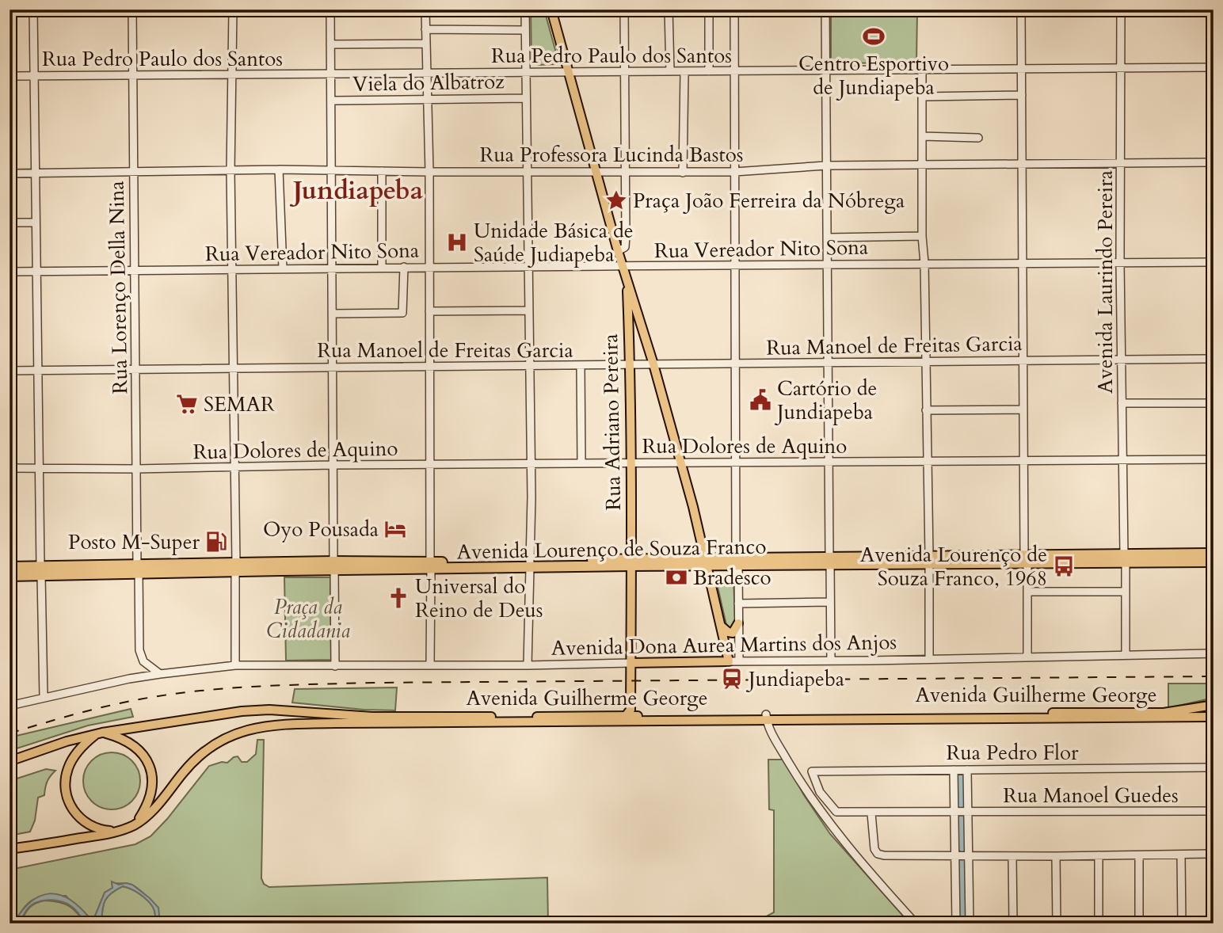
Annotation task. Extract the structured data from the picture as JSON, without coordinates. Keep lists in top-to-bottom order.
{
  "streets": {
    "highway": ["Avenida Lourenço de Souza Franco"],
    "main road": ["Rua Adriano Pereira", "Avenida Dona Aurea Martins dos Anjos", "Avenida Guilherme George"],
    "street": [
      "Rua Pedro Paulo dos Santos",
      "Viela do Albatroz",
      "Rua Professora Lucinda Bastos",
      "Rua Vereador Nito Sona",
      "Avenida Laurindo Pereira",
      "Rua Lorenço Della Nina",
      "Rua Manoel de Freitas Garcia",
      "Rua Dolores de Aquino",
      "Rua Pedro Flor",
      "Rua Manoel Guedes"
    ]
  },
  "crossings": [
    ["Rua Pedro Paulo dos Santos", "Avenida Laurindo Pereira"],
    ["Rua Pedro Paulo dos Santos", "Rua Lorenço Della Nina"],
    ["Rua Professora Lucinda Bastos", "Avenida Laurindo Pereira"],
    ["Rua Professora Lucinda Bastos", "Rua Lorenço Della Nina"],
    ["Rua Vereador Nito Sona", "Avenida Laurindo Pereira"],
    ["Rua Vereador Nito Sona", "Rua Lorenço Della Nina"],
    ["Avenida Laurindo Pereira", "Rua Manoel de Freitas Garcia"],
    ["Avenida Laurindo Pereira", "Rua Dolores de Aquino"],
    ["Avenida Laurindo Pereira", "Avenida Lourenço de Souza Franco"],
    ["Avenida Laurindo Pereira", "Avenida Dona Aurea Martins dos Anjos"],
    ["Rua Lorenço Della Nina", "Rua Manoel de Freitas Garcia"],
    ["Rua Lorenço Della Nina", "Rua Dolores de Aquino"],
    ["Rua Lorenço Della Nina", "Avenida Lourenço de Souza Franco"],
    ["Rua Lorenço Della Nina", "Avenida Dona Aurea Martins dos Anjos"],
    ["Rua Manoel de Freitas Garcia", "Rua Adriano Pereira"],
    ["Rua Adriano Pereira", "Rua Dolores de Aquino"],
    ["Rua Adriano Pereira", "Avenida Lourenço de Souza Franco"],
    ["Rua Adriano Pereira", "Avenida Dona Aurea Martins dos Anjos"],
    ["Rua Adriano Pereira", "Avenida Guilherme George"],
    ["Rua Pedro Flor", "Rua Manoel Guedes"]
  ],
  "districts": ["Jundiapeba"],
  "parks": ["Praça da Cidadania"],
  "places": {
    "sports": ["Centro Esportivo de Jundiapeba"],
    "place": ["Praça João Ferreira da Nóbrega"],
    "hospital": ["Unidade Básica de Saúde Judiapeba"],
    "public building": ["Cartório de Jundiapeba"],
    "supermarket": ["SEMAR"],
    "hotel": ["Oyo Pousada"],
    "fuel station": ["Posto M-Super"],
    "bus stop": ["Avenida Lourenço de Souza Franco, 1968"],
    "bank": ["Bradesco"],
    "church": ["Universal do Reino de Deus"],
    "station": ["Jundiapeba"]
  }
}
